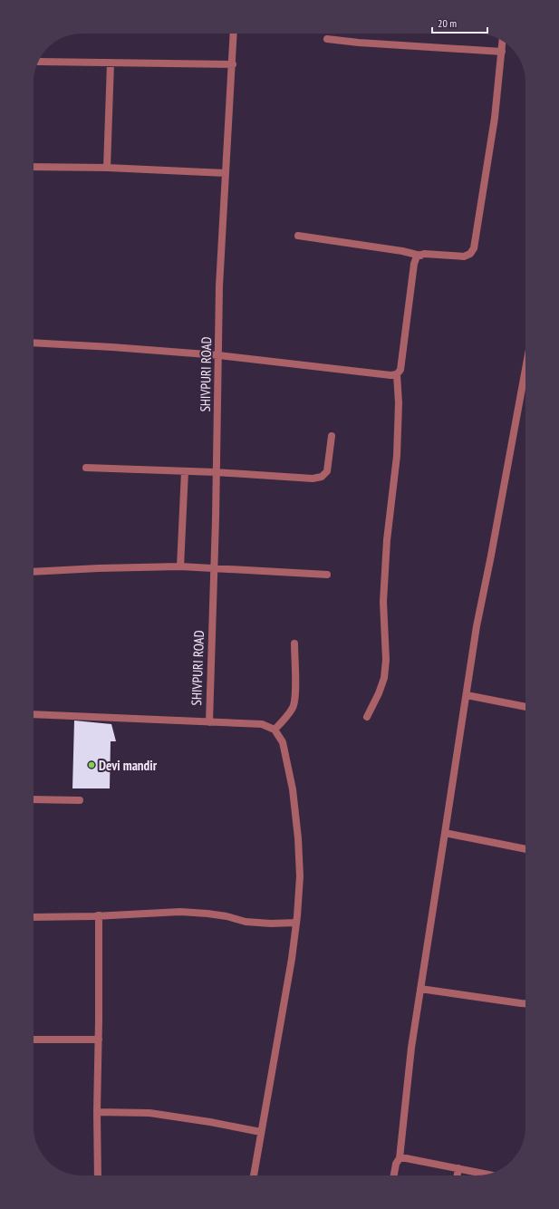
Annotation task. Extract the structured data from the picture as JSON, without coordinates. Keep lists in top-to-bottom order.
{
  "streets": {
    "street": ["SHIVPURI ROAD"]
  },
  "places": ["Devi mandir"],
  "scale_bar": "20 m"
}
